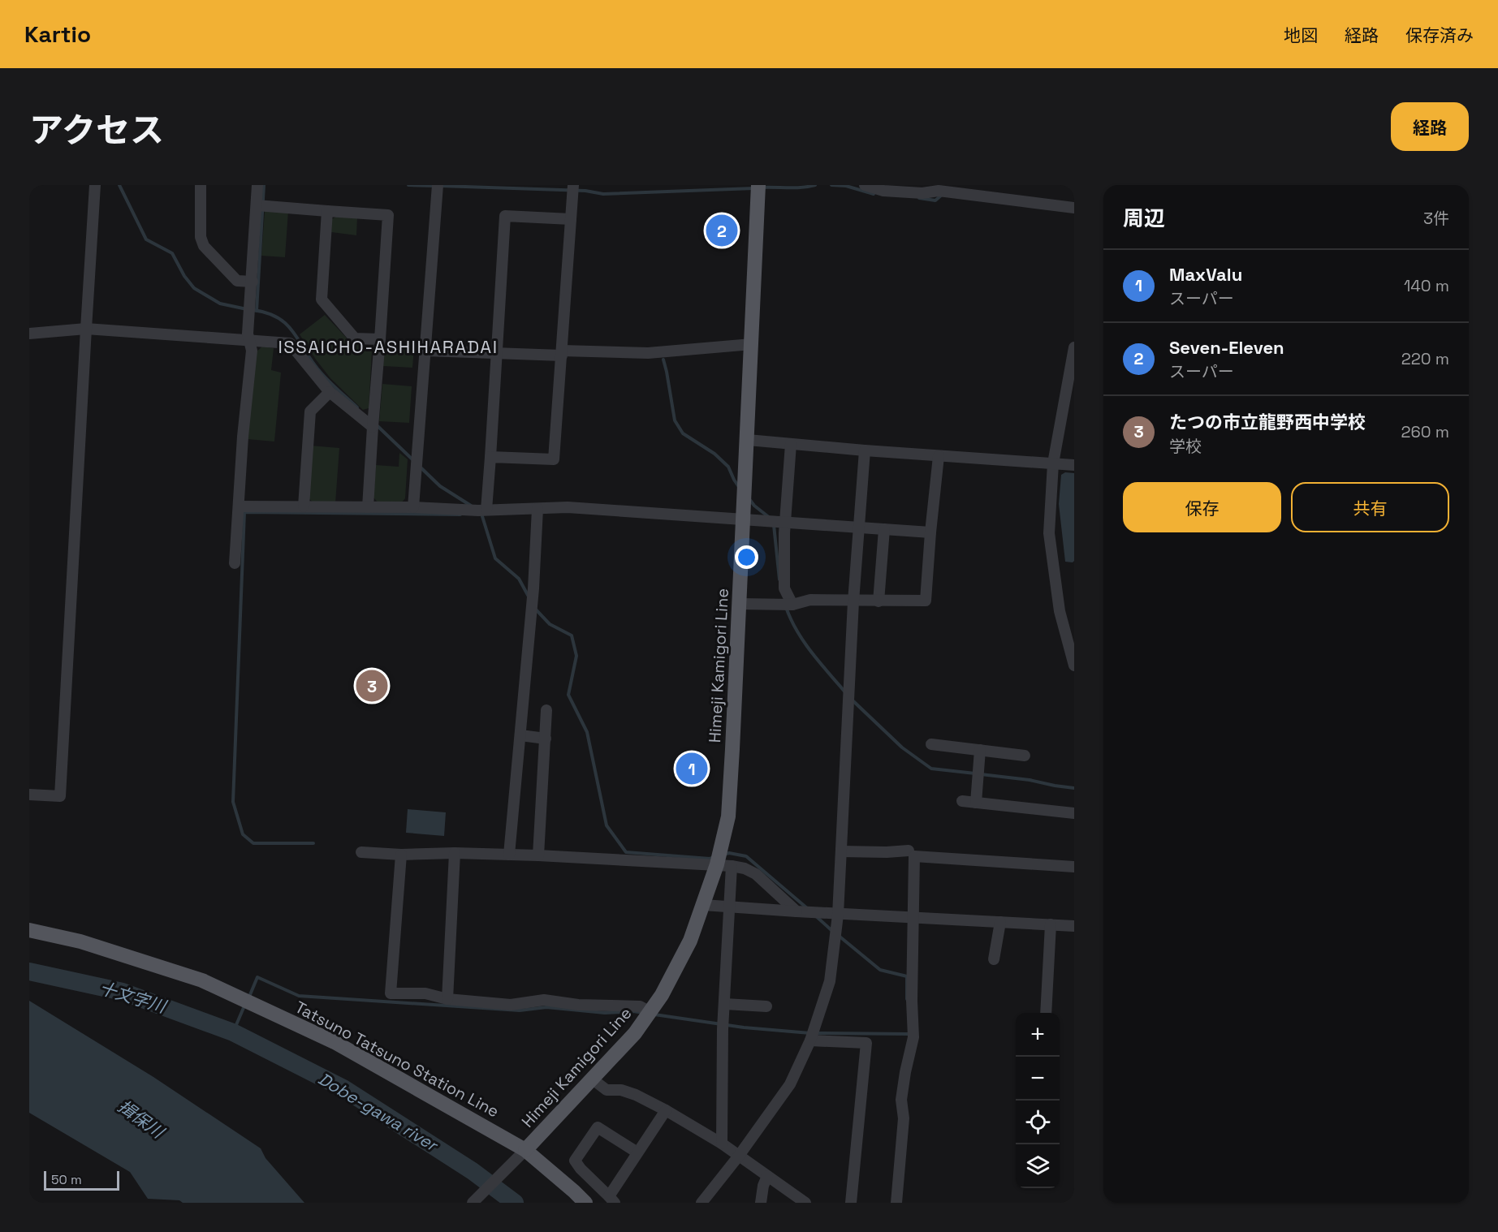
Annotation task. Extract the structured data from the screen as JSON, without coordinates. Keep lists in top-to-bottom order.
{
  "streets": {
    "main road": ["Himeji Kamigori Line", "Tatsuno Tatsuno Station Line"]
  },
  "crossings": [
    ["Himeji Kamigori Line", "Tatsuno Tatsuno Station Line"]
  ],
  "districts": ["ISSAICHO-ASHIHARADAI"],
  "water": ["十文字川", "Dobe-gawa river", "揖保川"],
  "scale_bar": "50 m",
  "page": {
    "header": "Kartio",
    "nav": ["地図", "経路", "保存済み"],
    "title": "アクセス",
    "buttons": [
      "経路",
      ["保存", "共有"]
    ],
    "heading": ["周辺", "3件"],
    "pins": ["2", "3", "1"],
    "list": [
      {
        "mark": "1",
        "name": "MaxValu",
        "note": "スーパー",
        "value": "140 m"
      },
      {
        "mark": "2",
        "name": "Seven-Eleven",
        "note": "スーパー",
        "value": "220 m"
      },
      {
        "mark": "3",
        "name": "たつの市立龍野西中学校",
        "note": "学校",
        "value": "260 m"
      }
    ],
    "map_buttons": ["+", "−"],
    "scale": "50 m"
  }
}
